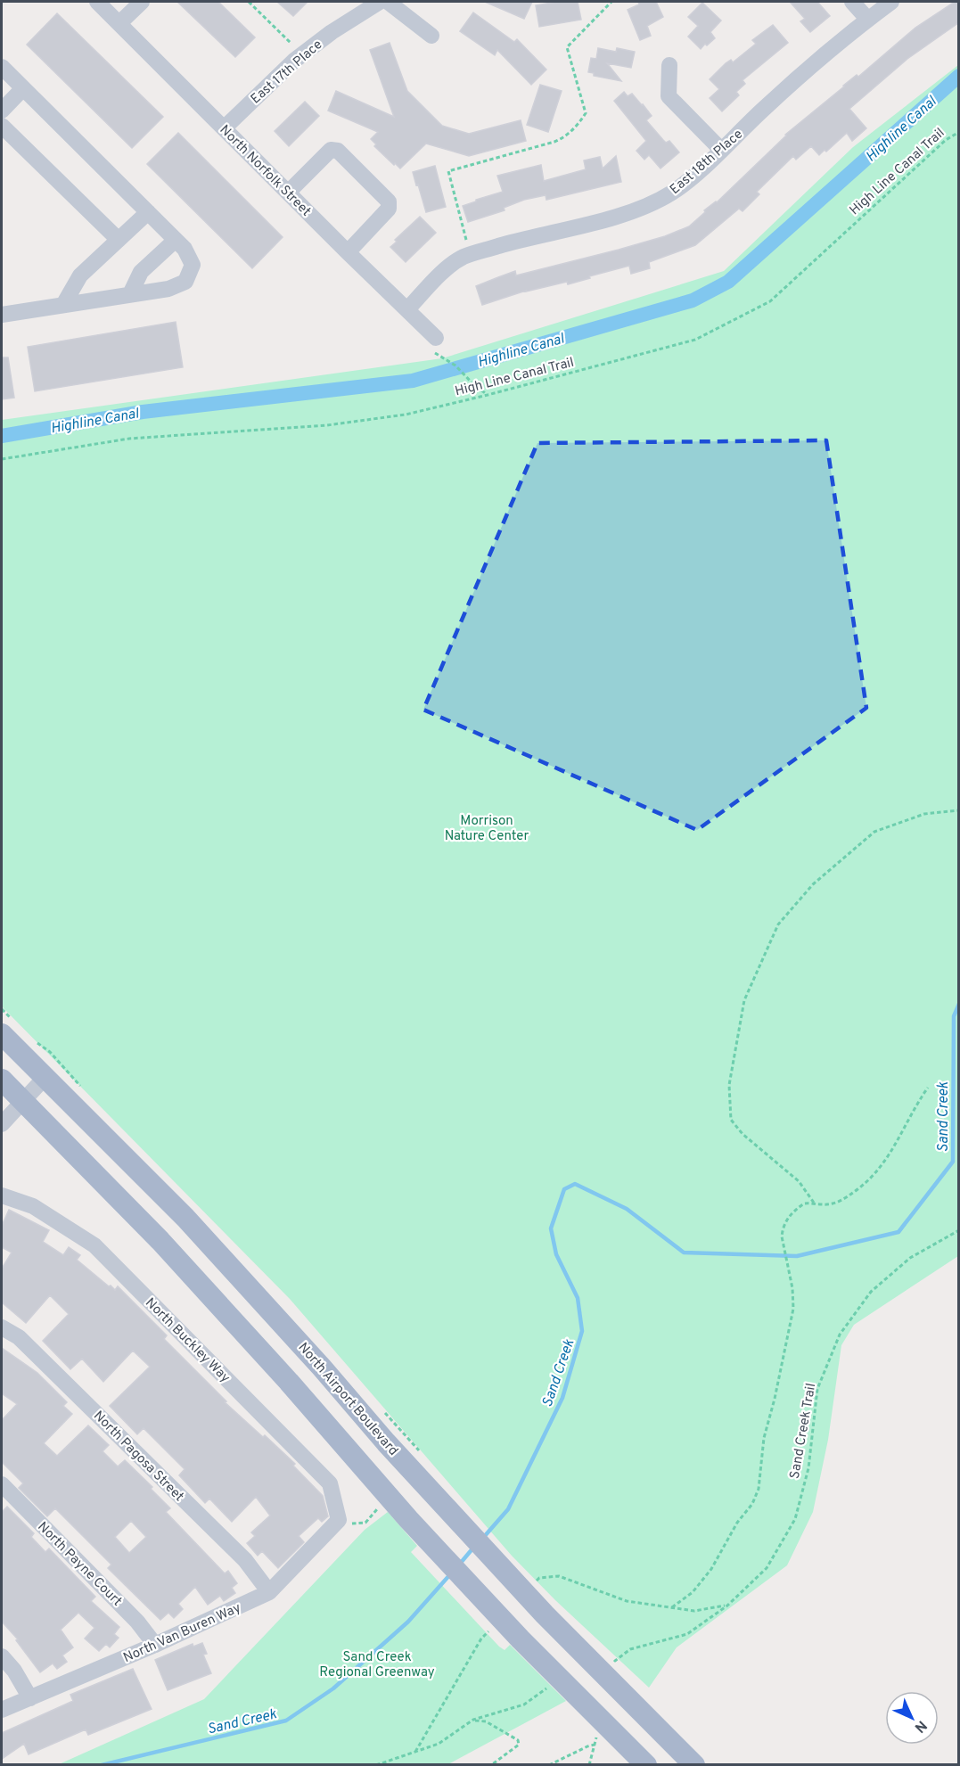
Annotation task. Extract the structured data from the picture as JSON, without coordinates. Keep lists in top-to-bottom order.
{
  "streets": {
    "main road": ["North Airport Boulevard"],
    "street": [
      "East 17th Place",
      "East 18th Place",
      "North Norfolk Street",
      "North Buckley Way",
      "North Pagosa Street",
      "North Payne Court",
      "North Van Buren Way"
    ],
    "path": ["High Line Canal Trail", "Sand Creek Trail"]
  },
  "crossings": [
    ["East 17th Place", "North Norfolk Street"],
    ["East 18th Place", "North Norfolk Street"],
    ["North Buckley Way", "North Van Buren Way"],
    ["North Pagosa Street", "North Van Buren Way"],
    ["North Payne Court", "North Van Buren Way"]
  ],
  "water": ["Highline Canal", "Sand Creek"],
  "parks": ["Morrison Nature Center", "Sand Creek Regional Greenway"],
  "north": "bottom right"
}
